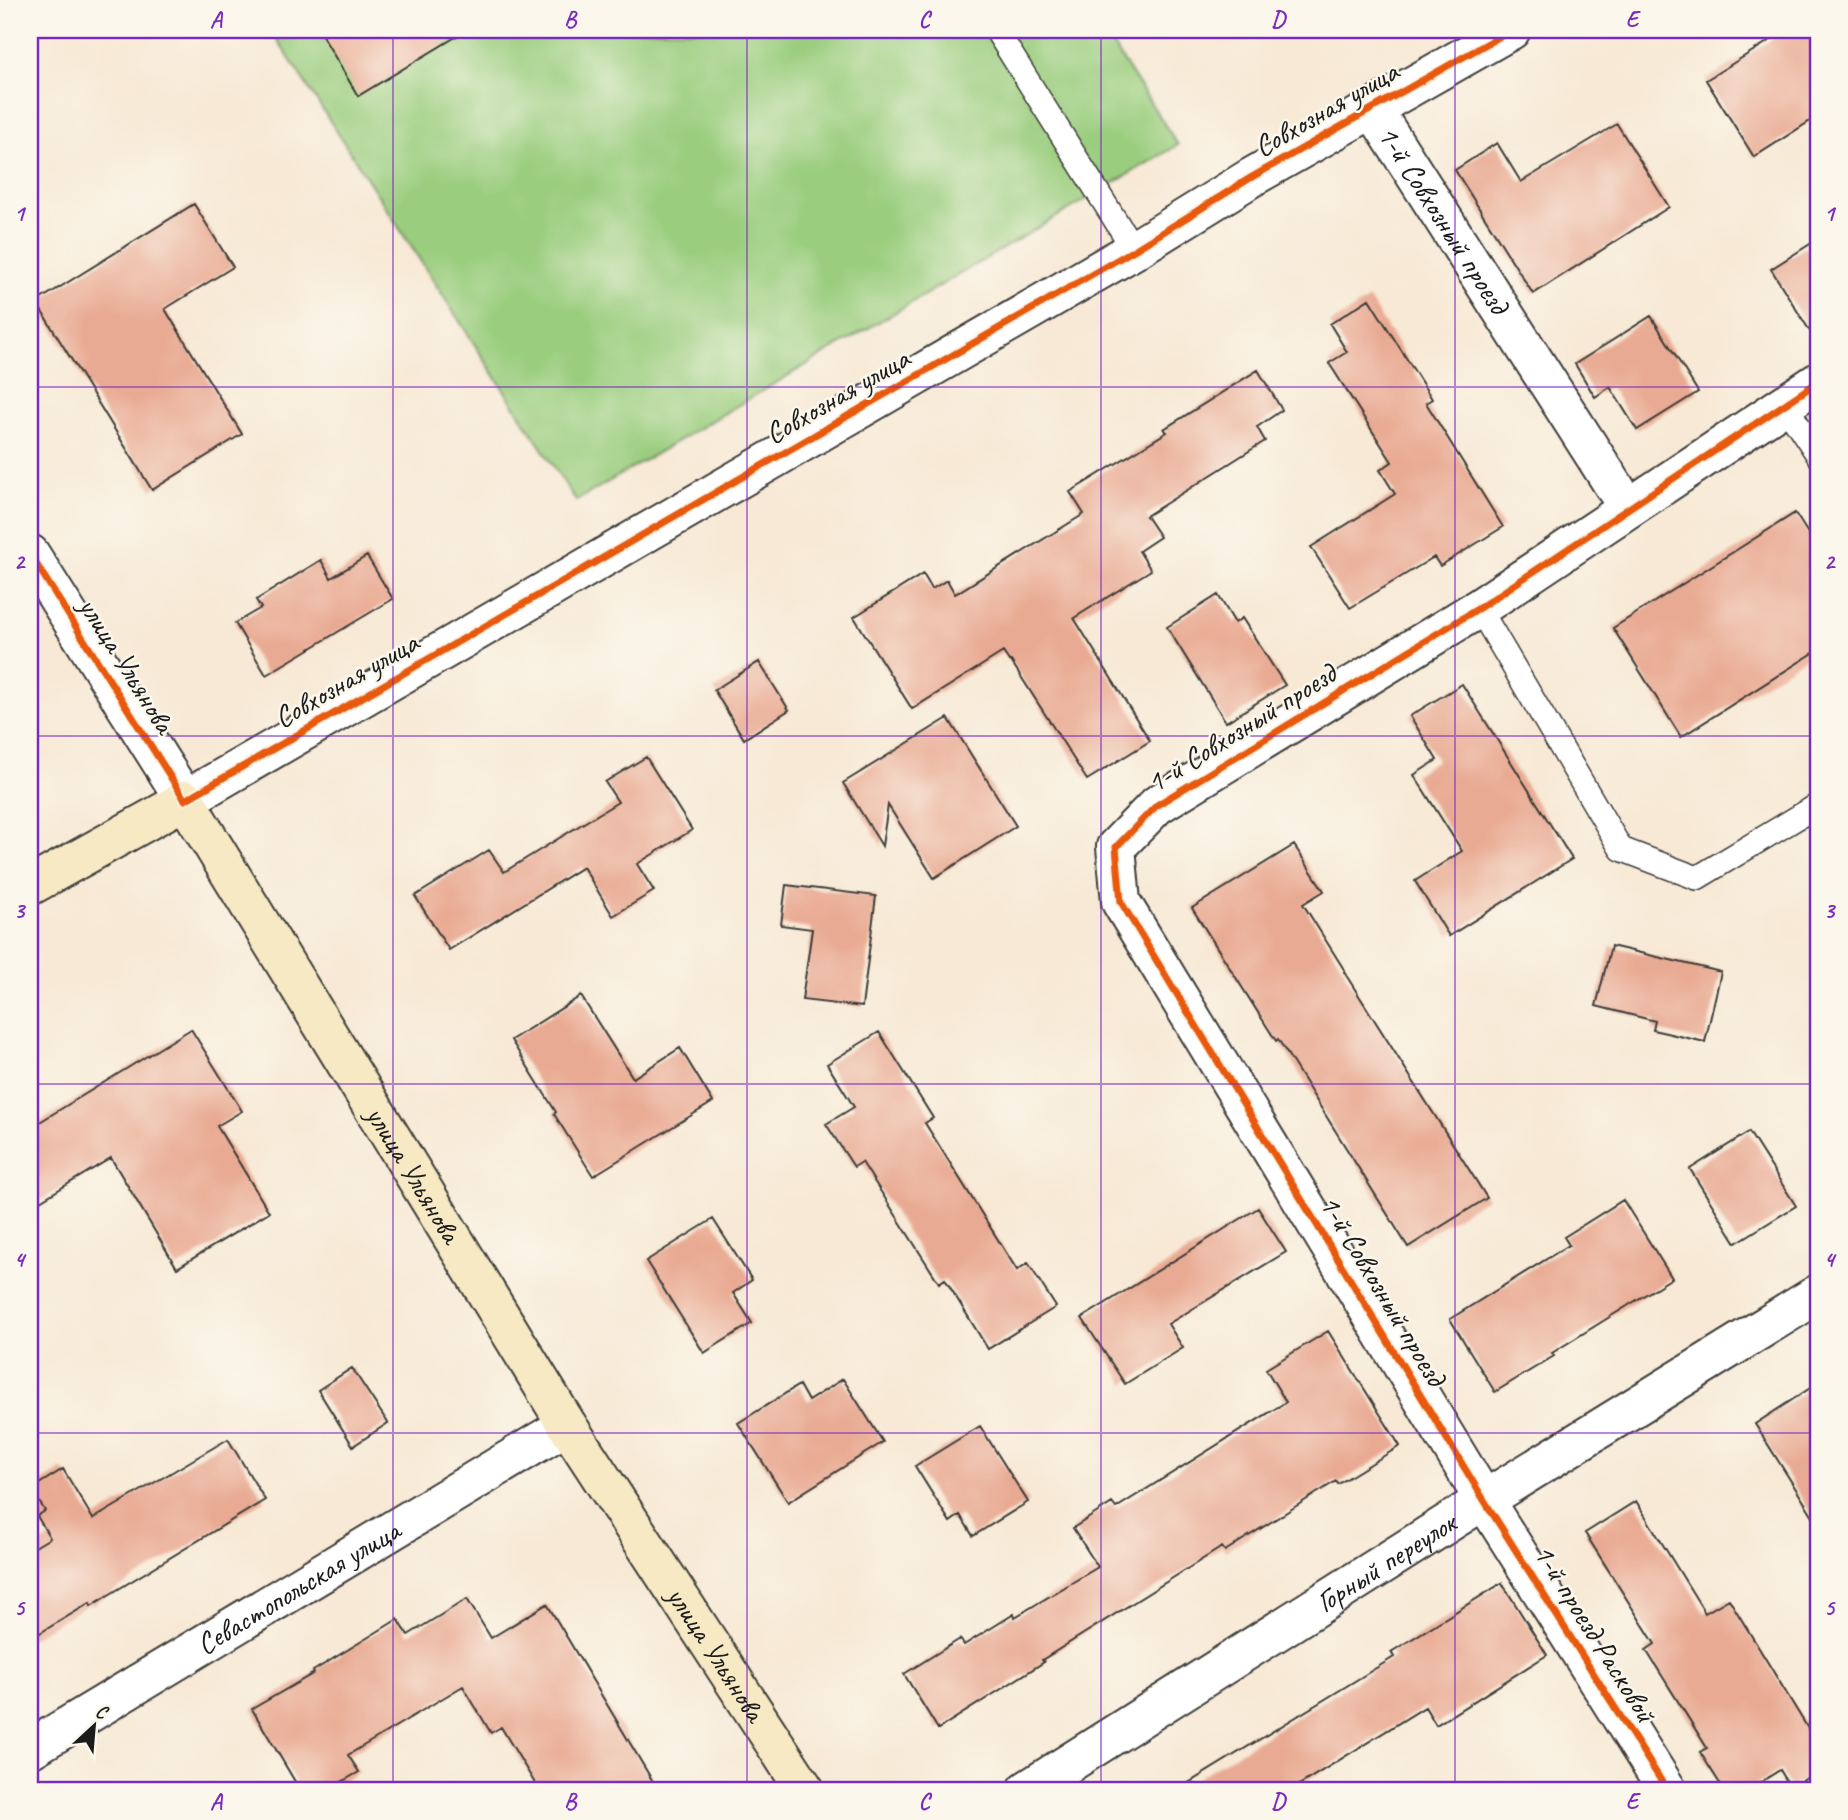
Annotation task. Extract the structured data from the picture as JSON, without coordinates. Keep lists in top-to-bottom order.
{
  "streets": {
    "main road": ["Совхозная улица", "улица Ульянова"],
    "street": [
      "1-й Совхозный проезд",
      "Горный переулок",
      "Севастопольская улица",
      "1-й проезд Расковой"
    ]
  },
  "crossings": [
    ["Совхозная улица", "1-й Совхозный проезд"],
    ["Совхозная улица", "улица Ульянова"],
    ["1-й Совхозный проезд", "Горный переулок"],
    ["1-й Совхозный проезд", "1-й проезд Расковой"],
    ["улица Ульянова", "Севастопольская улица"],
    ["Горный переулок", "1-й проезд Расковой"]
  ],
  "north": "top right",
  "grid": {
    "columns": [
      "A",
      "B",
      "C",
      "D",
      "E"
    ],
    "rows": [
      "1",
      "2",
      "3",
      "4",
      "5"
    ]
  }
}
